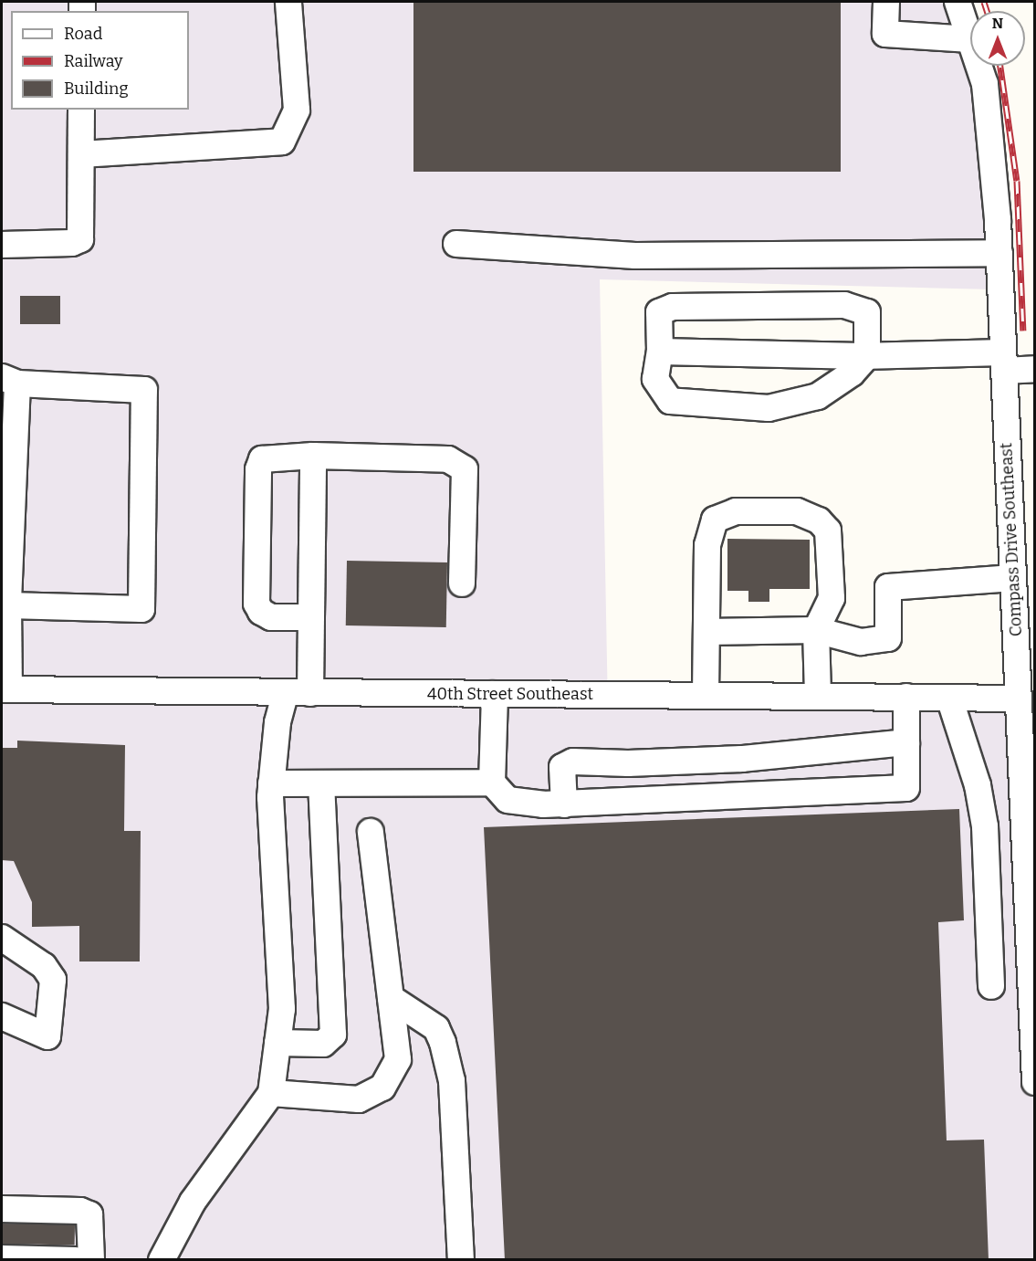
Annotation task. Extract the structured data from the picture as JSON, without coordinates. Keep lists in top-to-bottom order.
{
  "streets": {
    "street": ["Compass Drive Southeast", "40th Street Southeast"]
  },
  "crossings": [
    ["Compass Drive Southeast", "40th Street Southeast"]
  ],
  "legend": ["Road", "Railway", "Building"],
  "north": "top"
}
